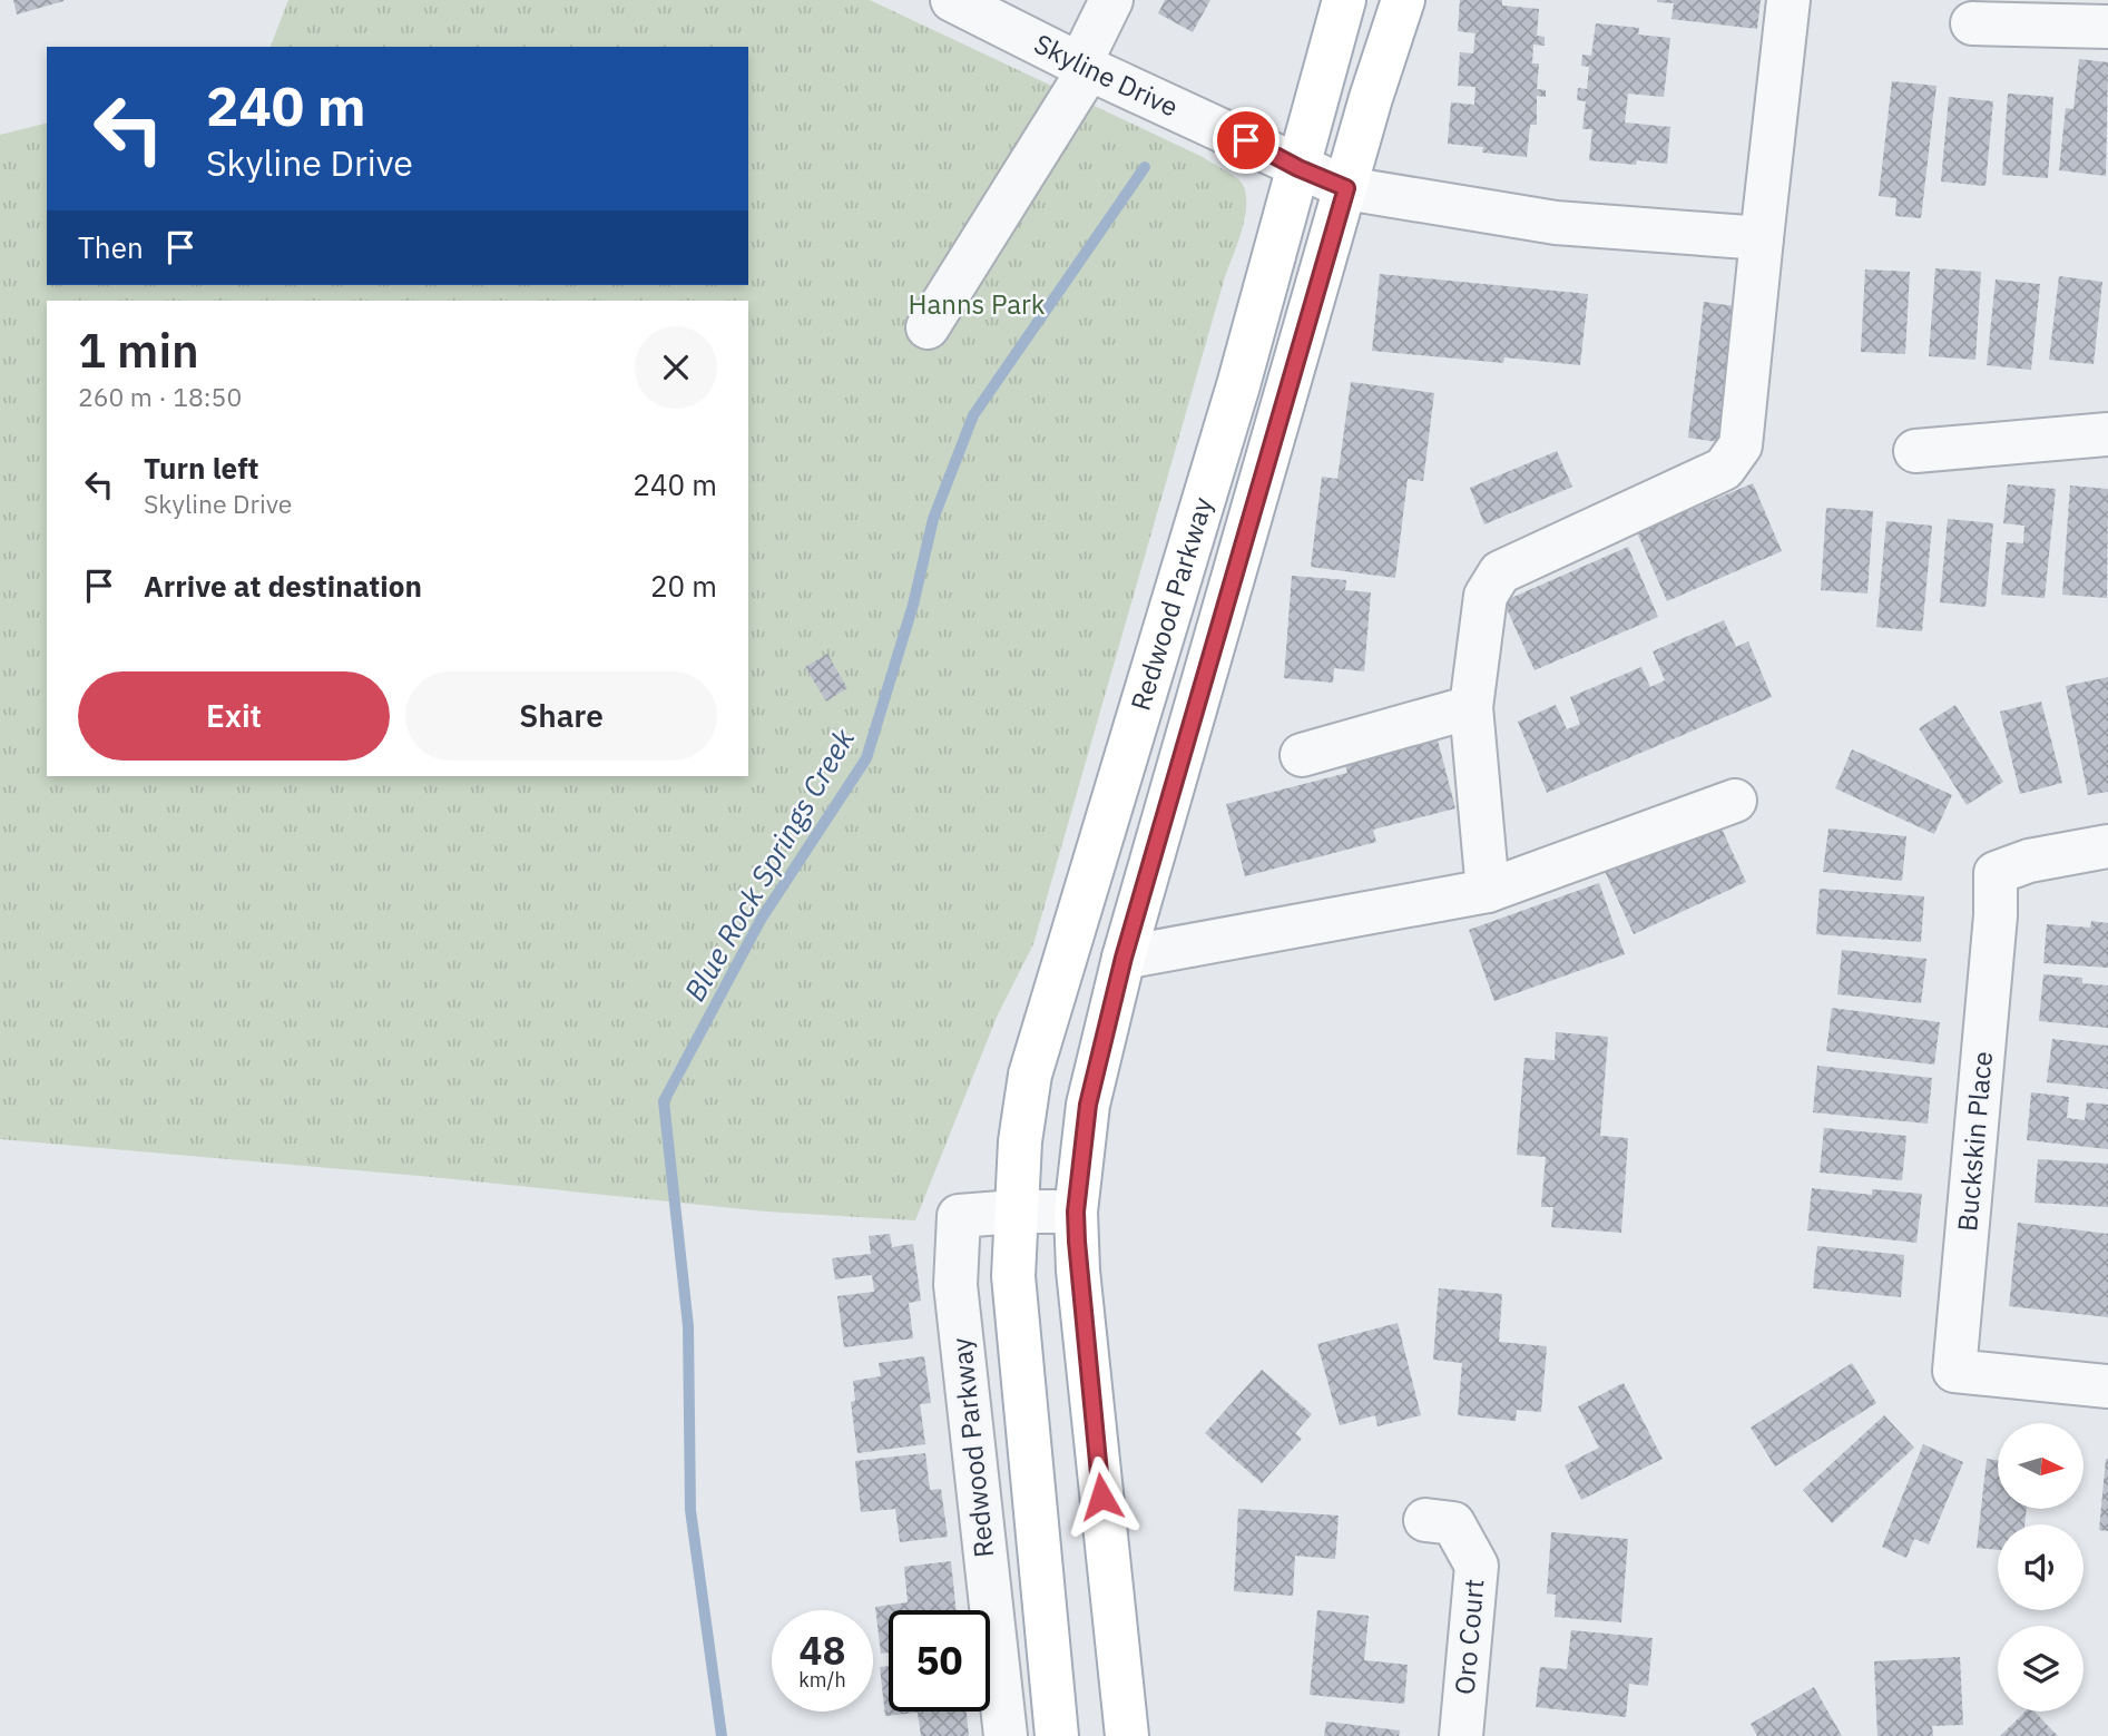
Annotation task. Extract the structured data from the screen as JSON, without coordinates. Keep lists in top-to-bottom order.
{
  "streets": {
    "main road": ["Redwood Parkway"],
    "street": ["Skyline Drive", "Buckskin Place", "Oro Court"]
  },
  "crossings": [
    ["Skyline Drive", "Redwood Parkway"]
  ],
  "water": ["Blue Rock Springs Creek"],
  "parks": ["Hanns Park"],
  "north": "right",
  "page": {
    "turn": ["240 m", "Skyline Drive"],
    "then": "Then",
    "heading": ["1 min", "260 m · 18:50"],
    "list": [
      {
        "name": "Turn left",
        "note": "Skyline Drive",
        "value": "240 m"
      },
      {
        "name": "Arrive at destination",
        "value": "20 m"
      }
    ],
    "buttons": ["Exit", "Share"],
    "speed": "48 km/h",
    "limit": "50"
  }
}
